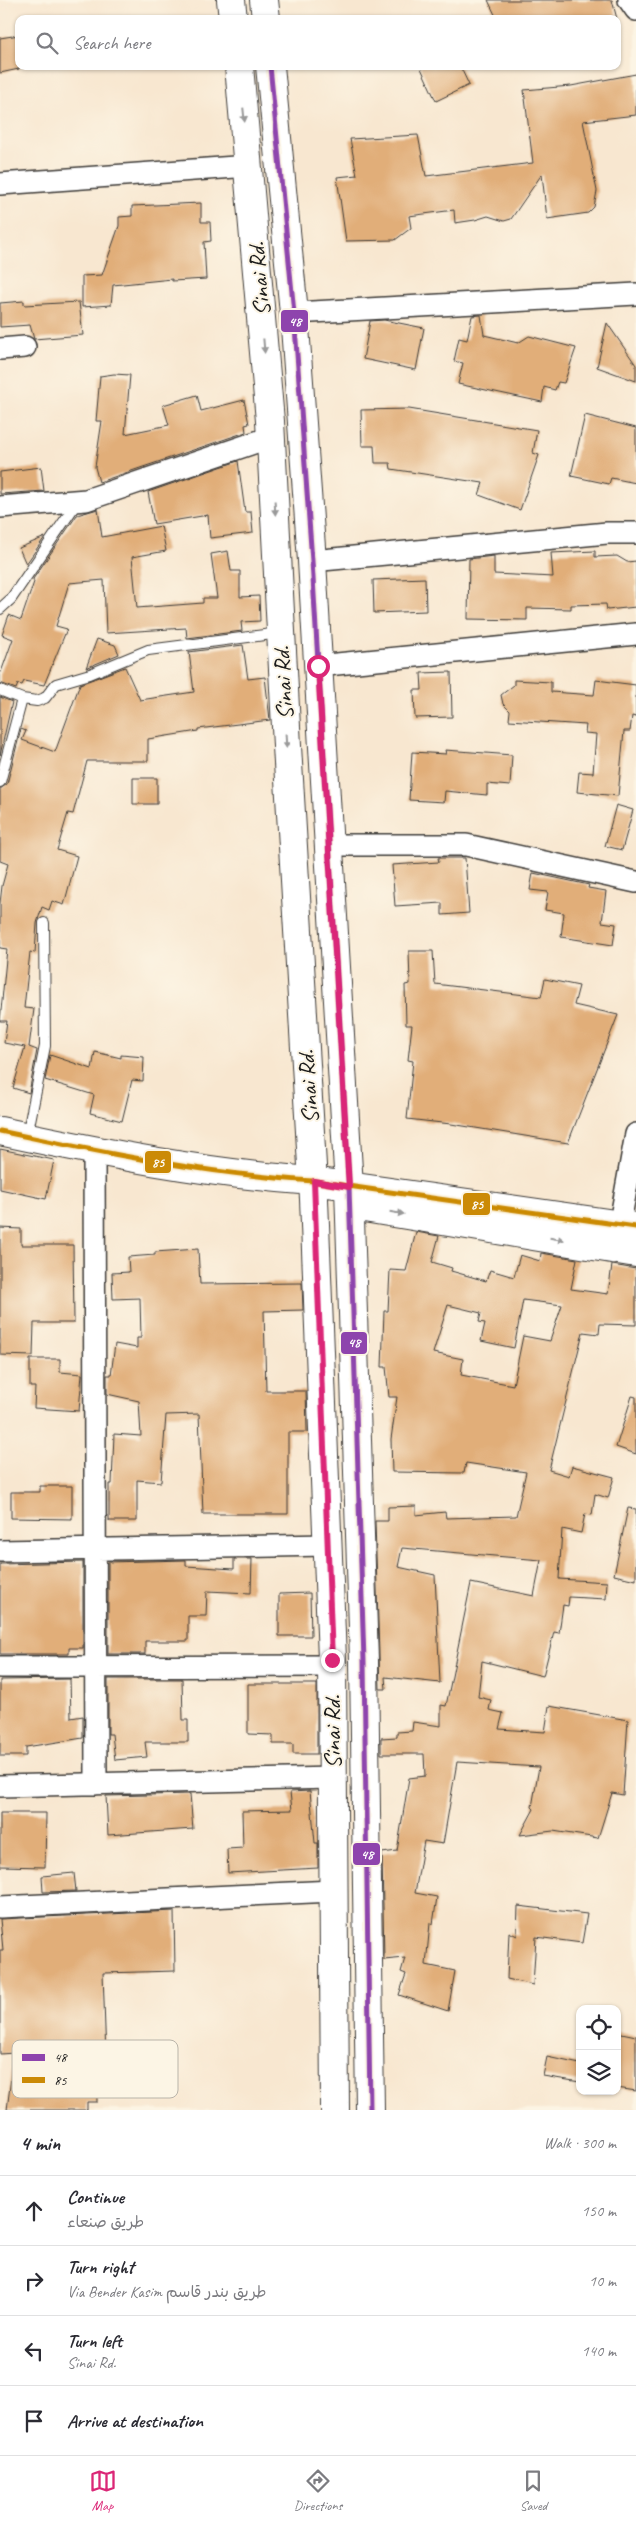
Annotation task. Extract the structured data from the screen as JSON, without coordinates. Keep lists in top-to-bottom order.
{
  "streets": {
    "main road": ["Sinai Rd."]
  },
  "lines": ["transit line 48", "transit line 85"],
  "legend": ["48", "85"],
  "page": {
    "search": "Search here",
    "heading": ["4 min", "Walk · 300 m"],
    "list": [
      ["Continue", "طريق صنعاء", "150 m"],
      ["Turn right", "Via Bender Kasim طريق بندر قاسم", "10 m"],
      ["Turn left", "Sinai Rd.", "140 m"],
      "Arrive at destination"
    ],
    "nav": ["Map", "Directions", "Saved"]
  }
}
